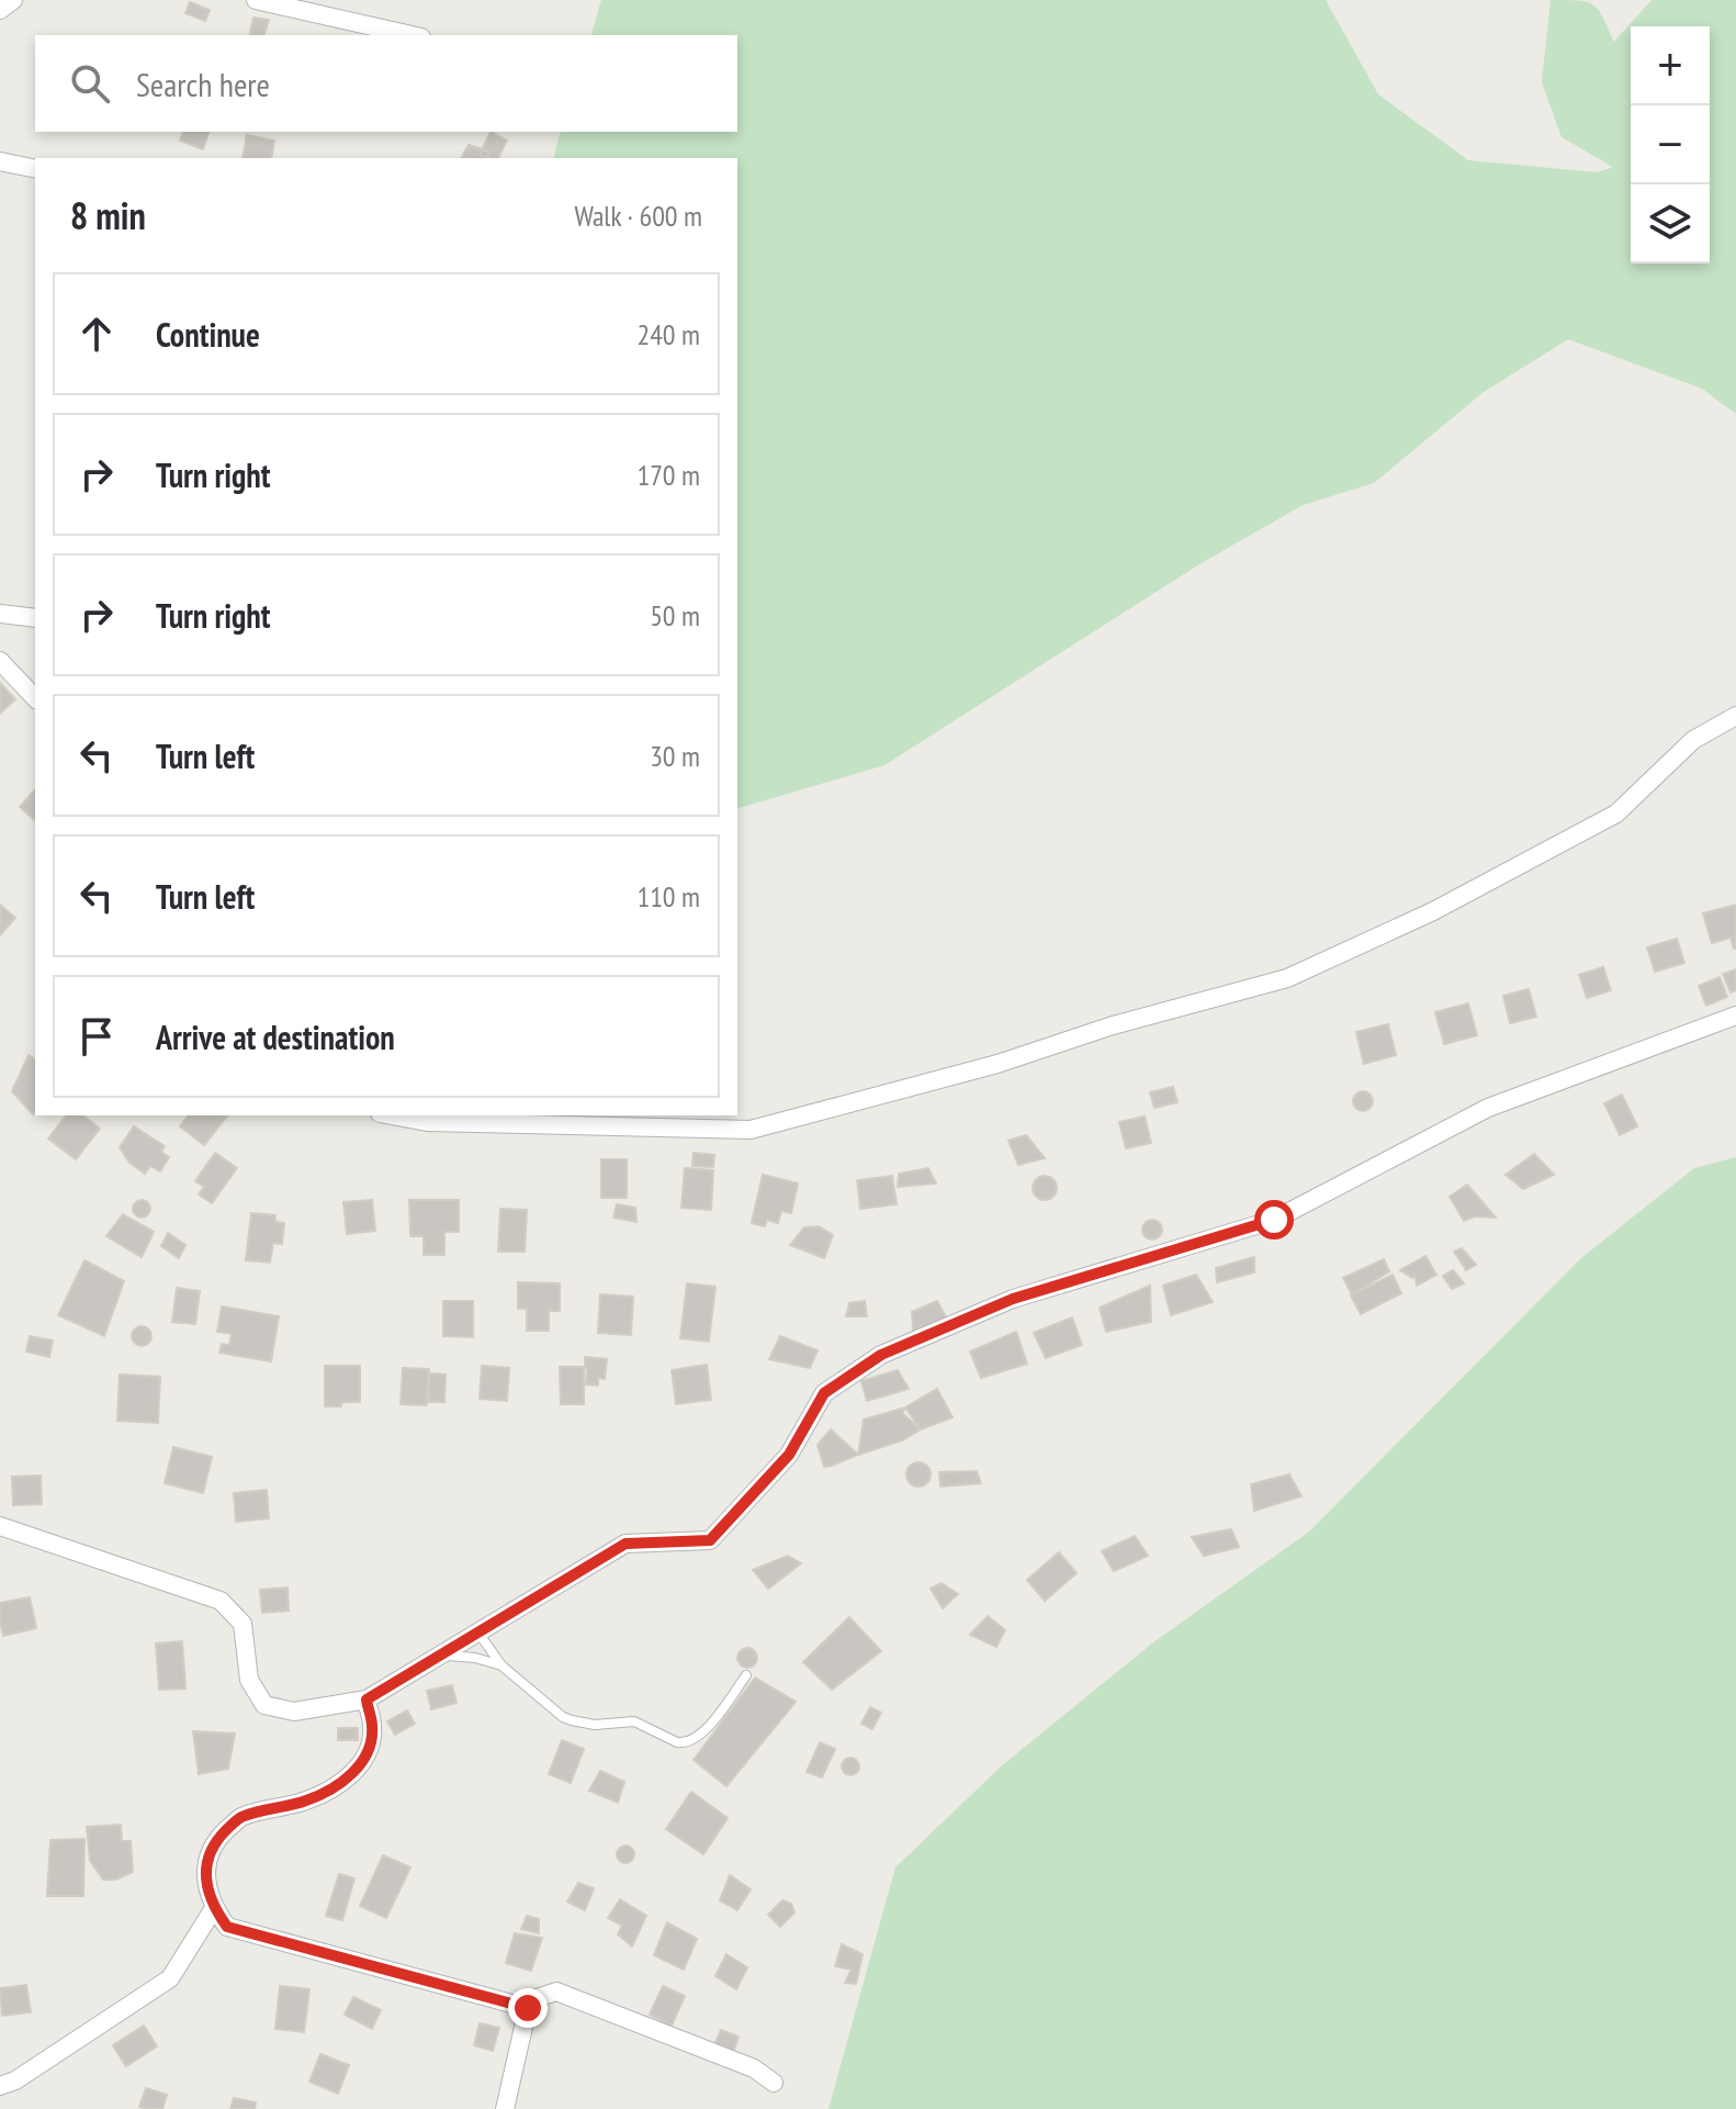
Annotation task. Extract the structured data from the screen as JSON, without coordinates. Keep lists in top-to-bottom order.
{
  "page": {
    "map_buttons": ["+", "−"],
    "search": "Search here",
    "heading": ["8 min", "Walk · 600 m"],
    "list": [
      ["Continue", "240 m"],
      ["Turn right", "170 m"],
      ["Turn right", "50 m"],
      ["Turn left", "30 m"],
      ["Turn left", "110 m"],
      "Arrive at destination"
    ]
  }
}
